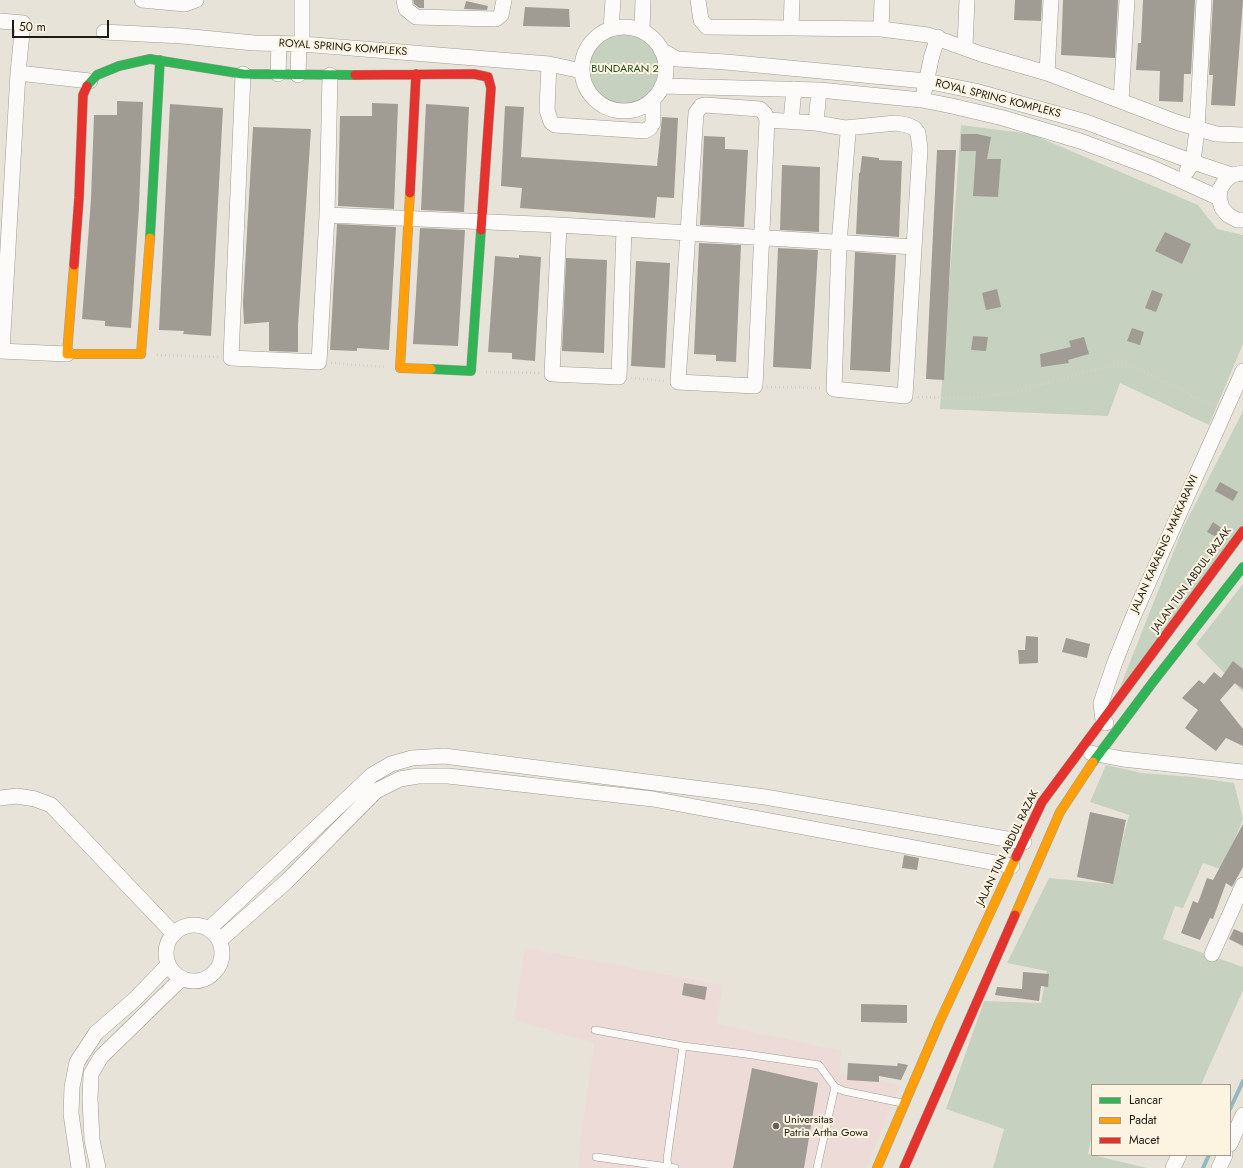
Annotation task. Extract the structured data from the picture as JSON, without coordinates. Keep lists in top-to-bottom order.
{
  "streets": {
    "street": ["ROYAL SPRING KOMPLEKS", "JALAN KARAENG MAKKARAWI", "JALAN TUN ABDUL RAZAK"]
  },
  "crossings": [
    ["JALAN KARAENG MAKKARAWI", "JALAN TUN ABDUL RAZAK"]
  ],
  "parks": ["BUNDARAN 2"],
  "places": ["Universitas Patria Artha Gowa"],
  "legend": ["Lancar", "Padat", "Macet"],
  "scale_bar": "50 m"
}
